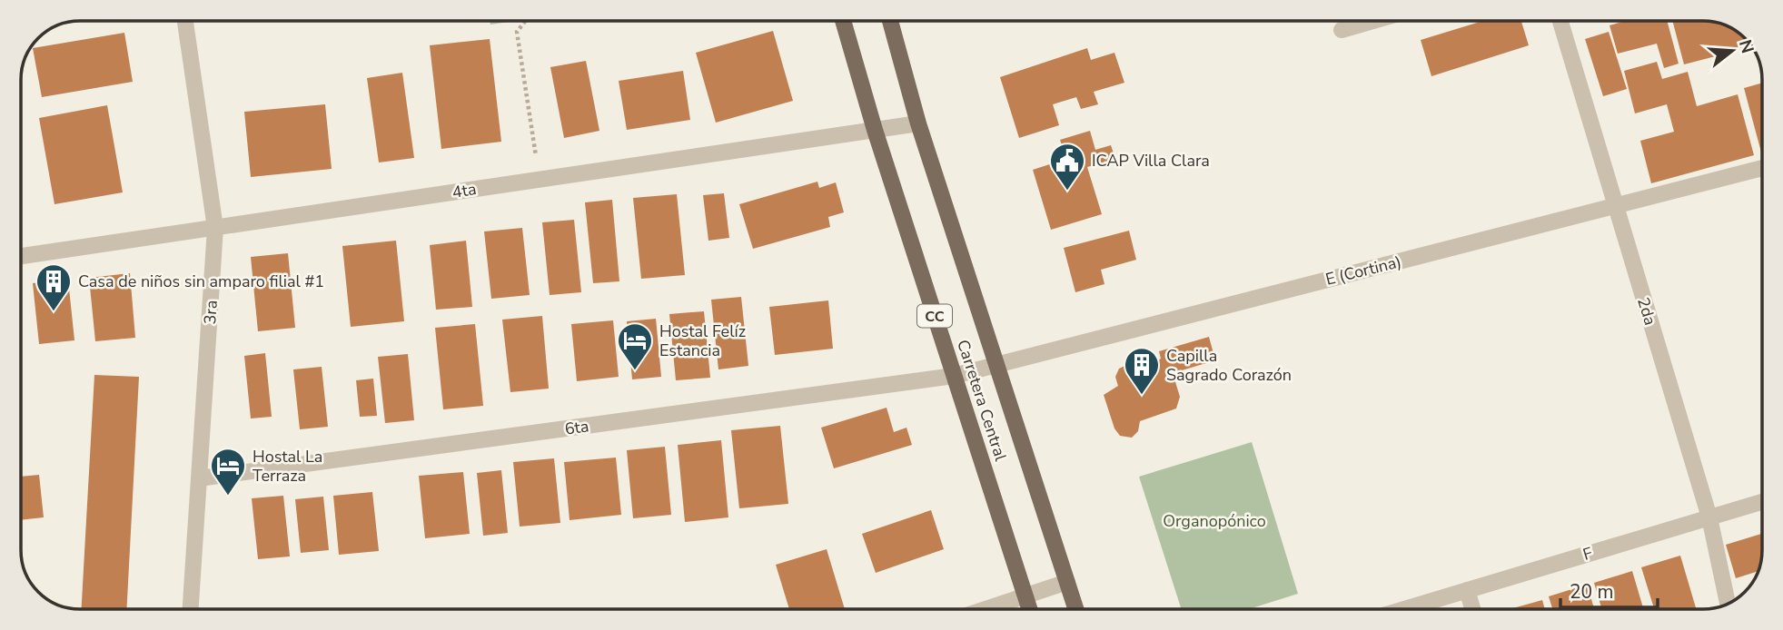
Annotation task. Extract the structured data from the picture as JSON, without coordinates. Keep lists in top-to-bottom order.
{
  "streets": {
    "main road": ["CC", "Carretera Central"],
    "street": [
      "4ta",
      "E (Cortina)",
      "2da",
      "3ra",
      "6ta",
      "F"
    ]
  },
  "crossings": [
    ["4ta", "3ra"],
    ["4ta", "Carretera Central"],
    ["E (Cortina)", "2da"],
    ["E (Cortina)", "Carretera Central"],
    ["E (Cortina)", "6ta"],
    ["2da", "F"],
    ["3ra", "6ta"],
    ["Carretera Central", "6ta"]
  ],
  "parks": ["Organopónico"],
  "places": {
    "public building": ["ICAP Villa Clara"],
    "building": ["Casa de niños sin amparo filial #1", "Capilla Sagrado Corazón"],
    "hotel": ["Hostal Felíz Estancia", "Hostal La Terraza"]
  },
  "scale_bar": "20 m",
  "north": "right"
}
